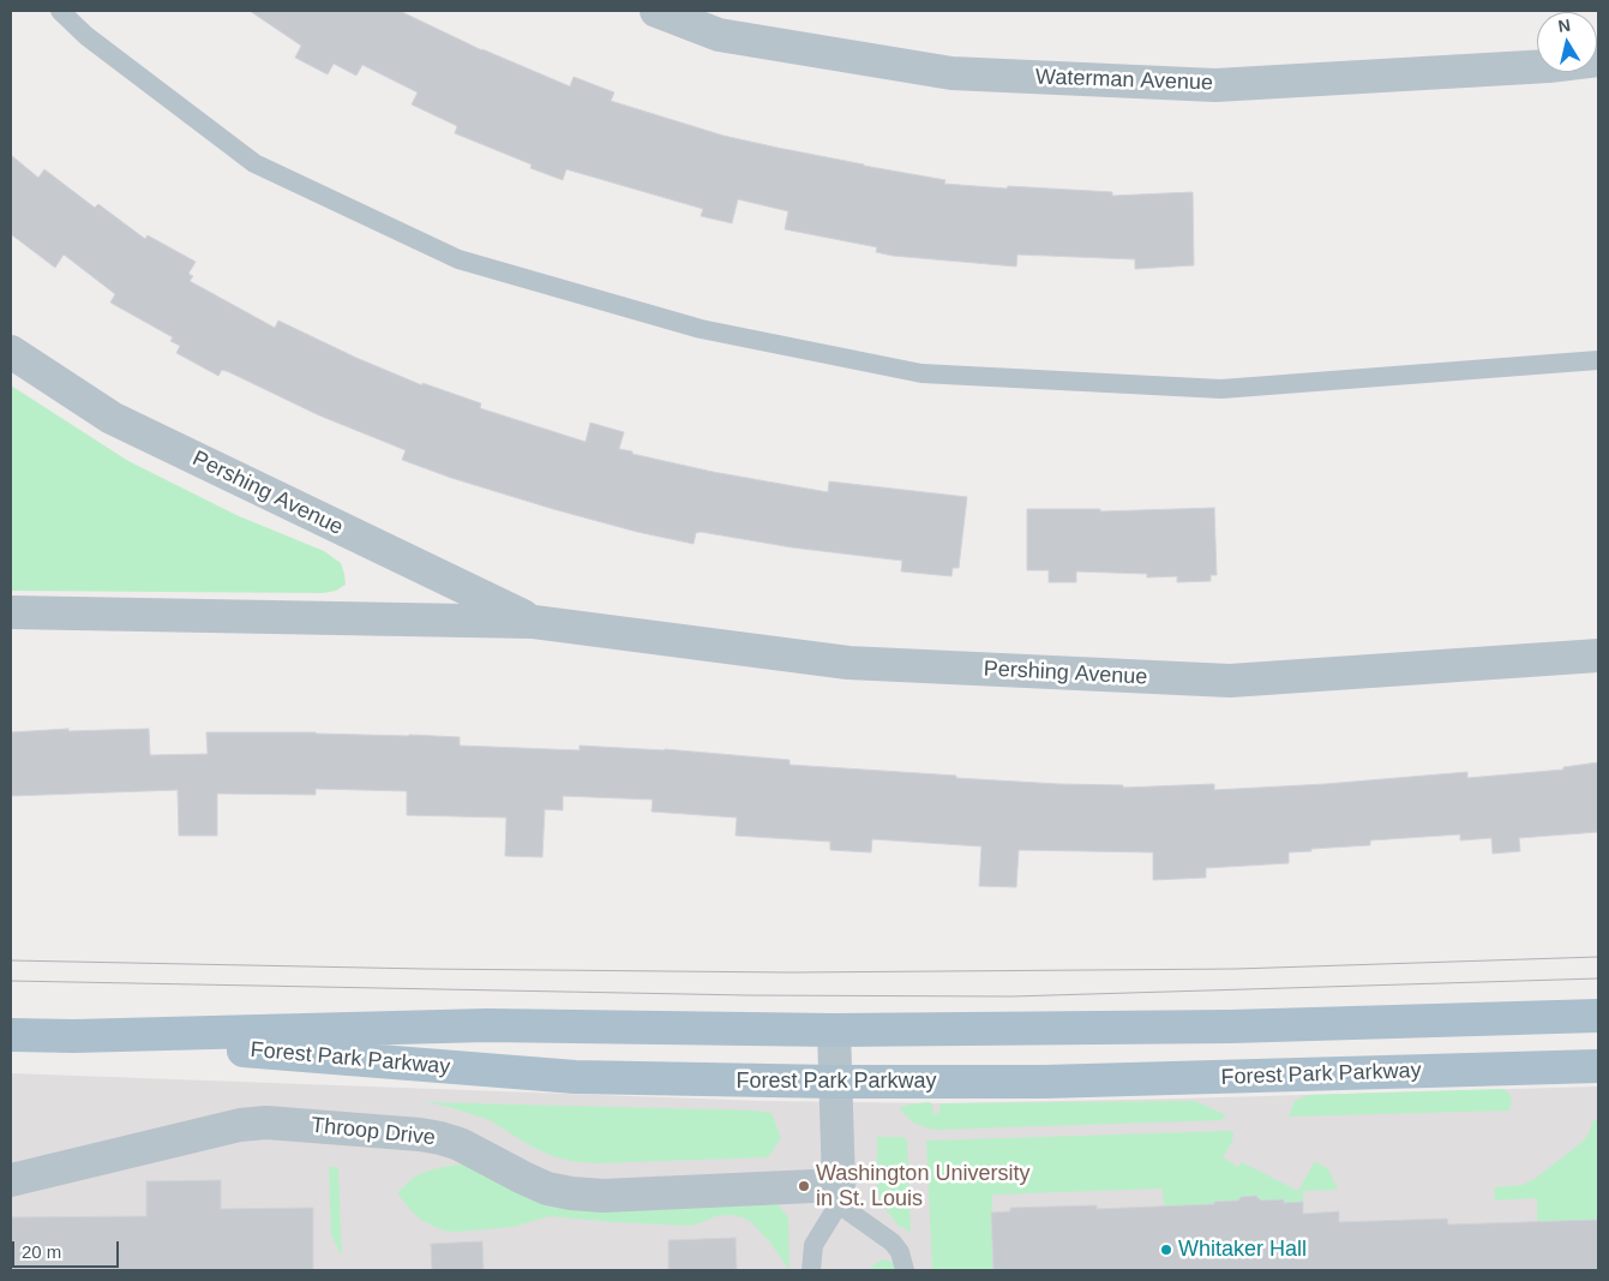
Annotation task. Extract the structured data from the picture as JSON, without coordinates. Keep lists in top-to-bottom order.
{
  "streets": {
    "main road": ["Forest Park Parkway"],
    "street": ["Waterman Avenue", "Pershing Avenue", "Throop Drive"]
  },
  "places": ["Washington University in St. Louis", "Whitaker Hall"],
  "scale_bar": "20 m",
  "north": "top"
}
